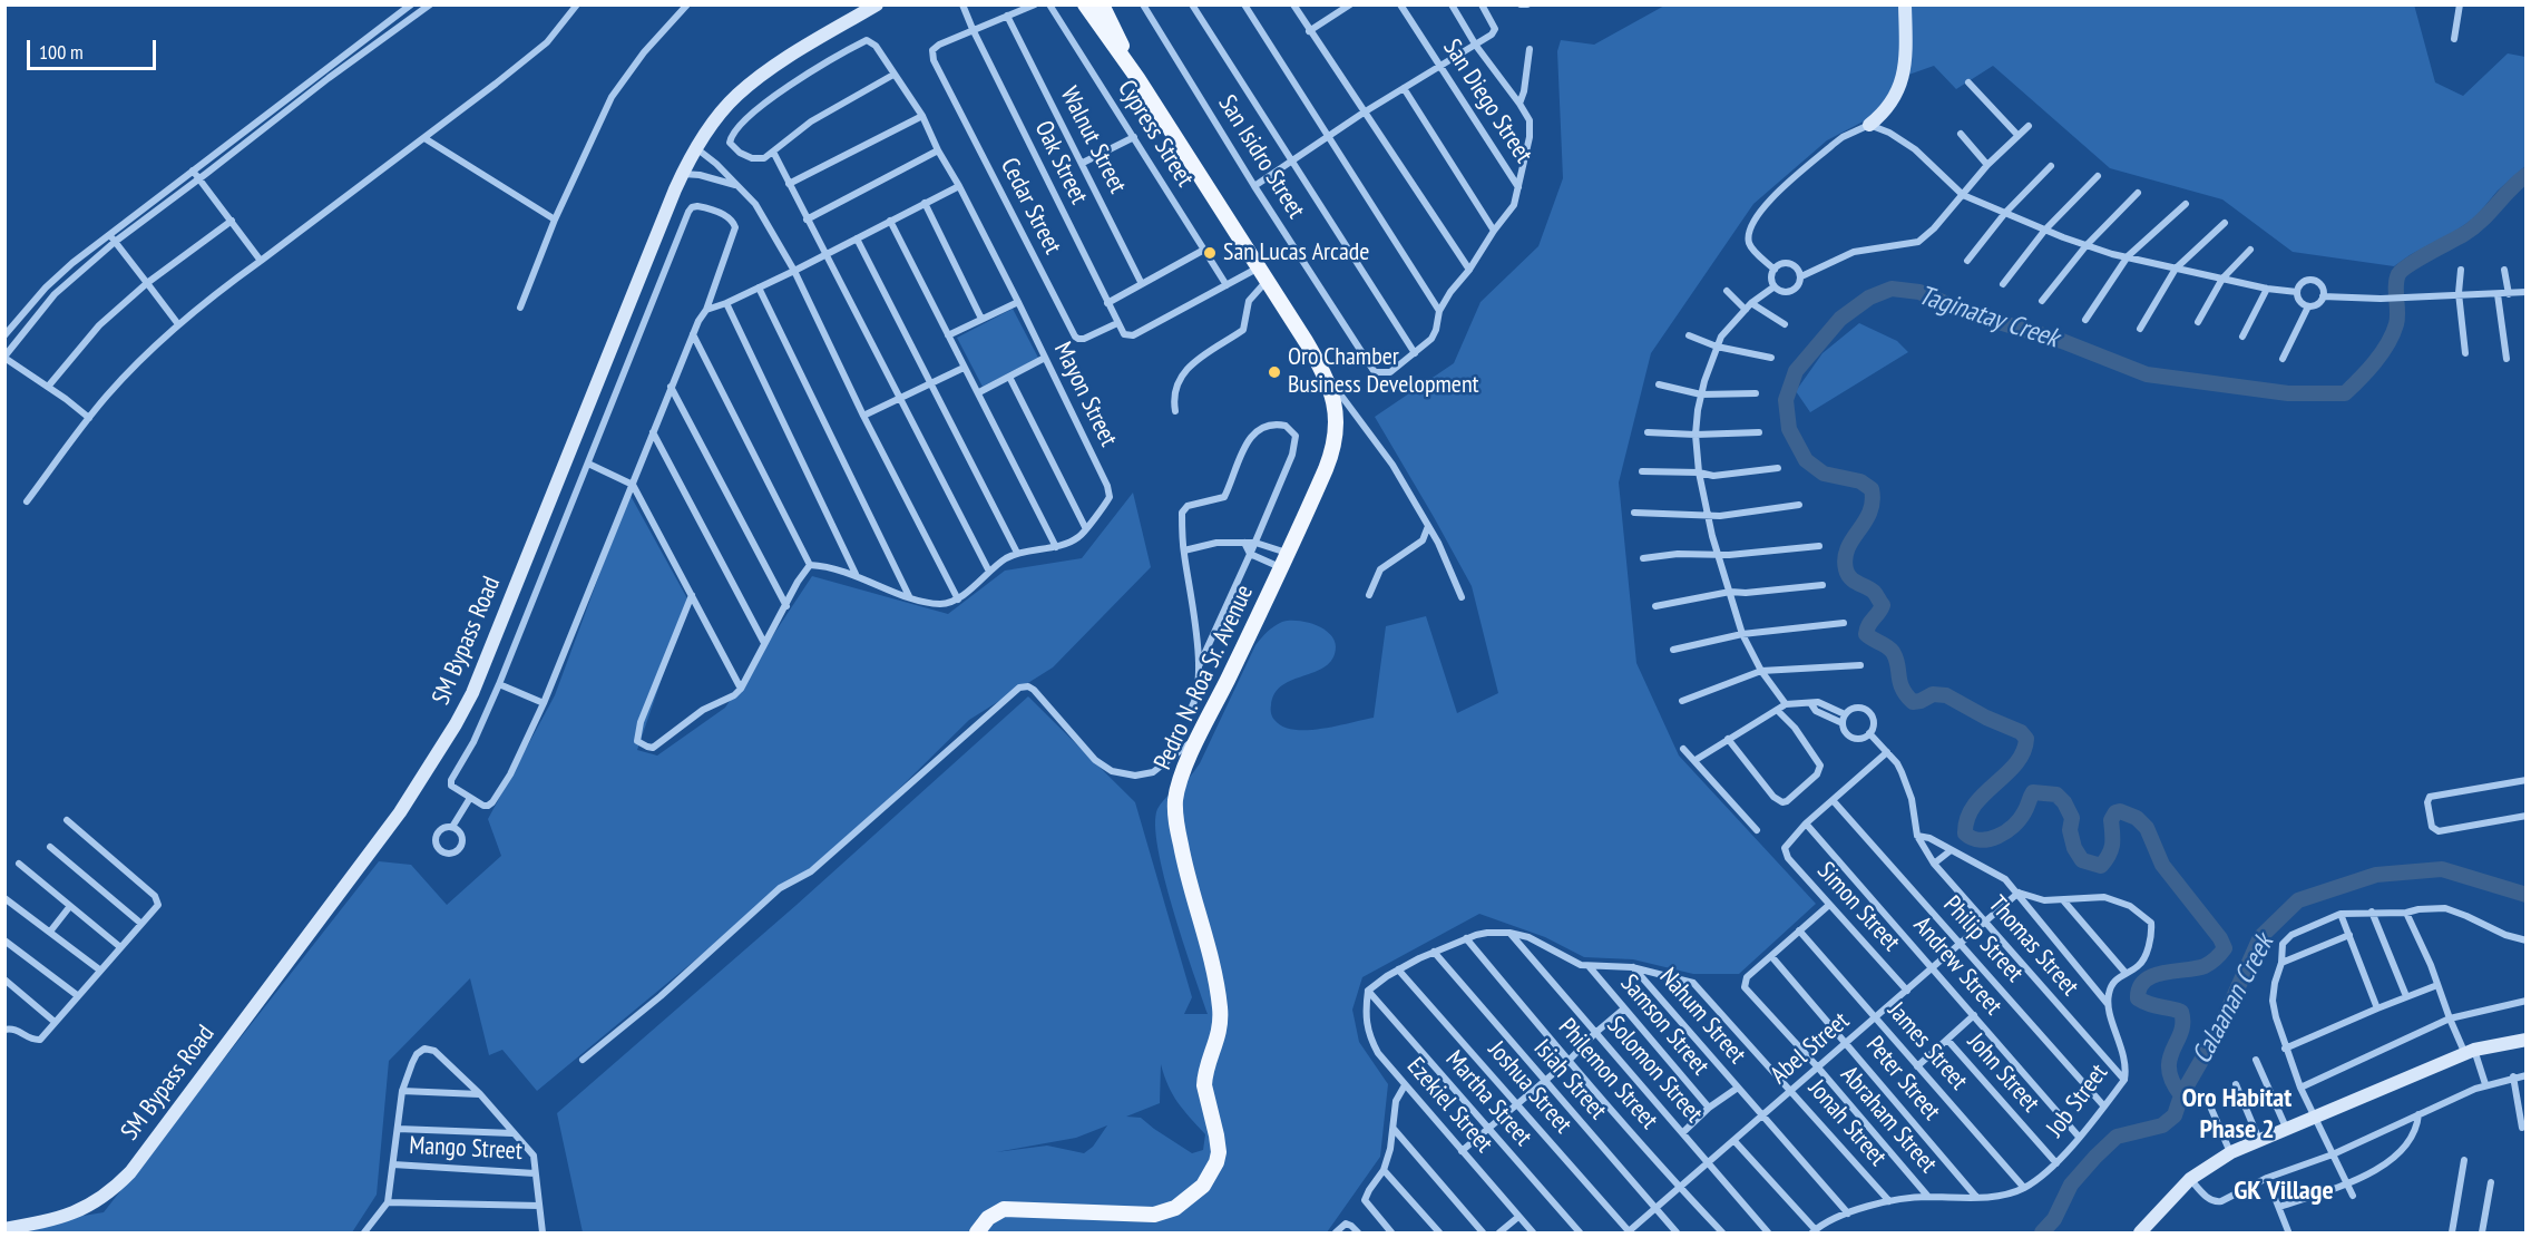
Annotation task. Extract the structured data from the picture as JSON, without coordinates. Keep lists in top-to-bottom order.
{
  "streets": {
    "main road": ["Pedro N. Roa Sr. Avenue"],
    "street": [
      "San Diego Street",
      "Cypress Street",
      "Walnut Street",
      "San Isidro Street",
      "Oak Street",
      "Cedar Street",
      "Mayon Street",
      "SM Bypass Road",
      "Simon Street",
      "Philip Street",
      "Thomas Street",
      "Andrew Street",
      "Nahum Street",
      "Samson Street",
      "James Street",
      "Abel Street",
      "Solomon Street",
      "John Street",
      "Philemon Street",
      "Peter Street",
      "Isiah Street",
      "Joshua Street",
      "Martha Street",
      "Job Street",
      "Ezekiel Street",
      "Abraham Street",
      "Jonah Street",
      "Mango Street"
    ]
  },
  "crossings": [
    ["Cypress Street", "Oak Street"],
    ["Oak Street", "Cedar Street"],
    ["Simon Street", "Andrew Street"],
    ["Simon Street", "Abel Street"],
    ["Philip Street", "Abel Street"],
    ["Philip Street", "Job Street"],
    ["Thomas Street", "Abel Street"],
    ["Thomas Street", "Job Street"],
    ["Andrew Street", "Abel Street"],
    ["Andrew Street", "Job Street"],
    ["Nahum Street", "Abel Street"],
    ["Nahum Street", "Job Street"],
    ["Nahum Street", "Jonah Street"],
    ["James Street", "Abel Street"],
    ["James Street", "Job Street"],
    ["Abel Street", "Solomon Street"],
    ["Abel Street", "Philemon Street"],
    ["Abel Street", "Peter Street"],
    ["Abel Street", "Isiah Street"],
    ["Abel Street", "Joshua Street"],
    ["Abel Street", "Abraham Street"],
    ["Abel Street", "Jonah Street"],
    ["John Street", "Job Street"],
    ["Peter Street", "Job Street"],
    ["Peter Street", "Abraham Street"],
    ["Martha Street", "Ezekiel Street"],
    ["Job Street", "Abraham Street"],
    ["Job Street", "Jonah Street"]
  ],
  "districts": ["Oro Habitat Phase 2", "GK Village"],
  "water": ["Taginatay Creek", "Calaanan Creek"],
  "places": ["San Lucas Arcade", "Oro Chamber Business Development"],
  "scale_bar": "100 m"
}
